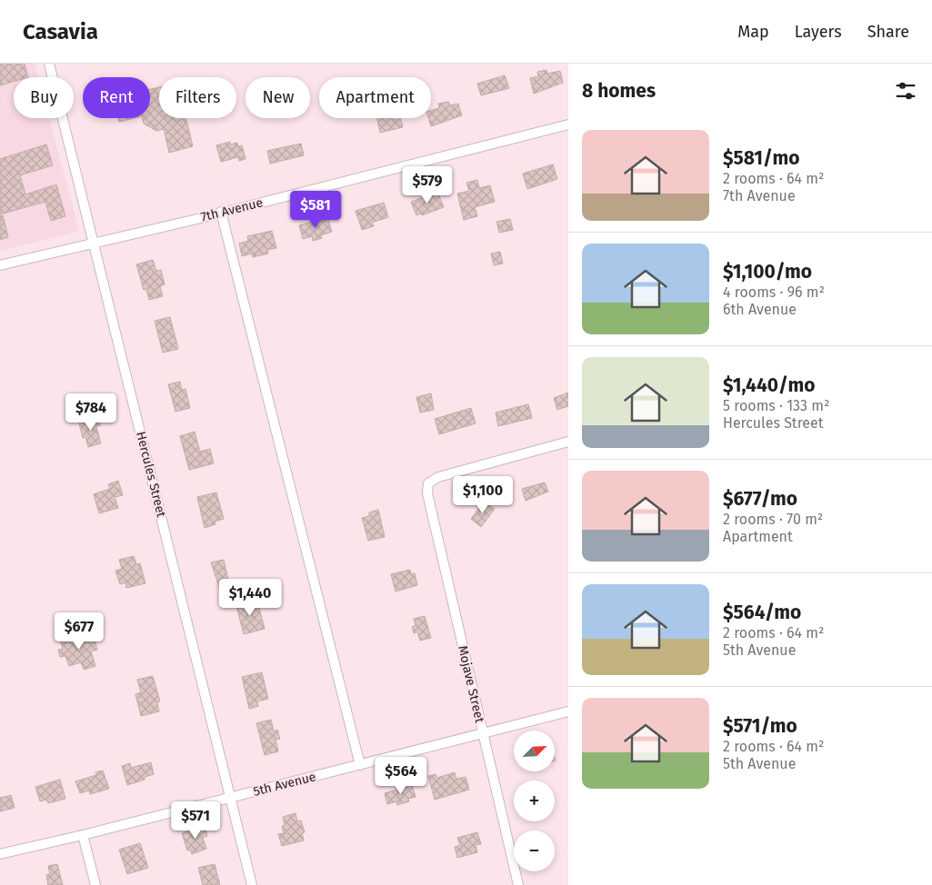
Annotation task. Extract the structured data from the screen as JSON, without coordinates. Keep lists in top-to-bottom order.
{
  "streets": {
    "street": [
      "7th Avenue",
      "Hercules Street",
      "Mojave Street",
      "5th Avenue"
    ]
  },
  "crossings": [
    ["7th Avenue", "Hercules Street"],
    ["Hercules Street", "5th Avenue"],
    ["Mojave Street", "5th Avenue"]
  ],
  "north": "top right",
  "page": {
    "header": "Casavia",
    "nav": ["Map", "Layers", "Share"],
    "heading": "8 homes",
    "chip": [
      "Buy",
      "Rent",
      "Filters",
      "New",
      "Apartment"
    ],
    "list": [
      {
        "name": "$581/mo",
        "note": "2 rooms · 64 m² · 7th Avenue"
      },
      {
        "name": "$1,100/mo",
        "note": "4 rooms · 96 m² · 6th Avenue"
      },
      {
        "name": "$1,440/mo",
        "note": "5 rooms · 133 m² · Hercules Street"
      },
      {
        "name": "$677/mo",
        "note": "2 rooms · 70 m² · Apartment"
      },
      {
        "name": "$564/mo",
        "note": "2 rooms · 64 m² · 5th Avenue"
      },
      {
        "name": "$571/mo",
        "note": "2 rooms · 64 m² · 5th Avenue"
      }
    ],
    "price": [
      "$579",
      "$581",
      "$784",
      "$1,100",
      "$1,440",
      "$677",
      "$564",
      "$571"
    ],
    "map_buttons": ["+", "−"]
  }
}
